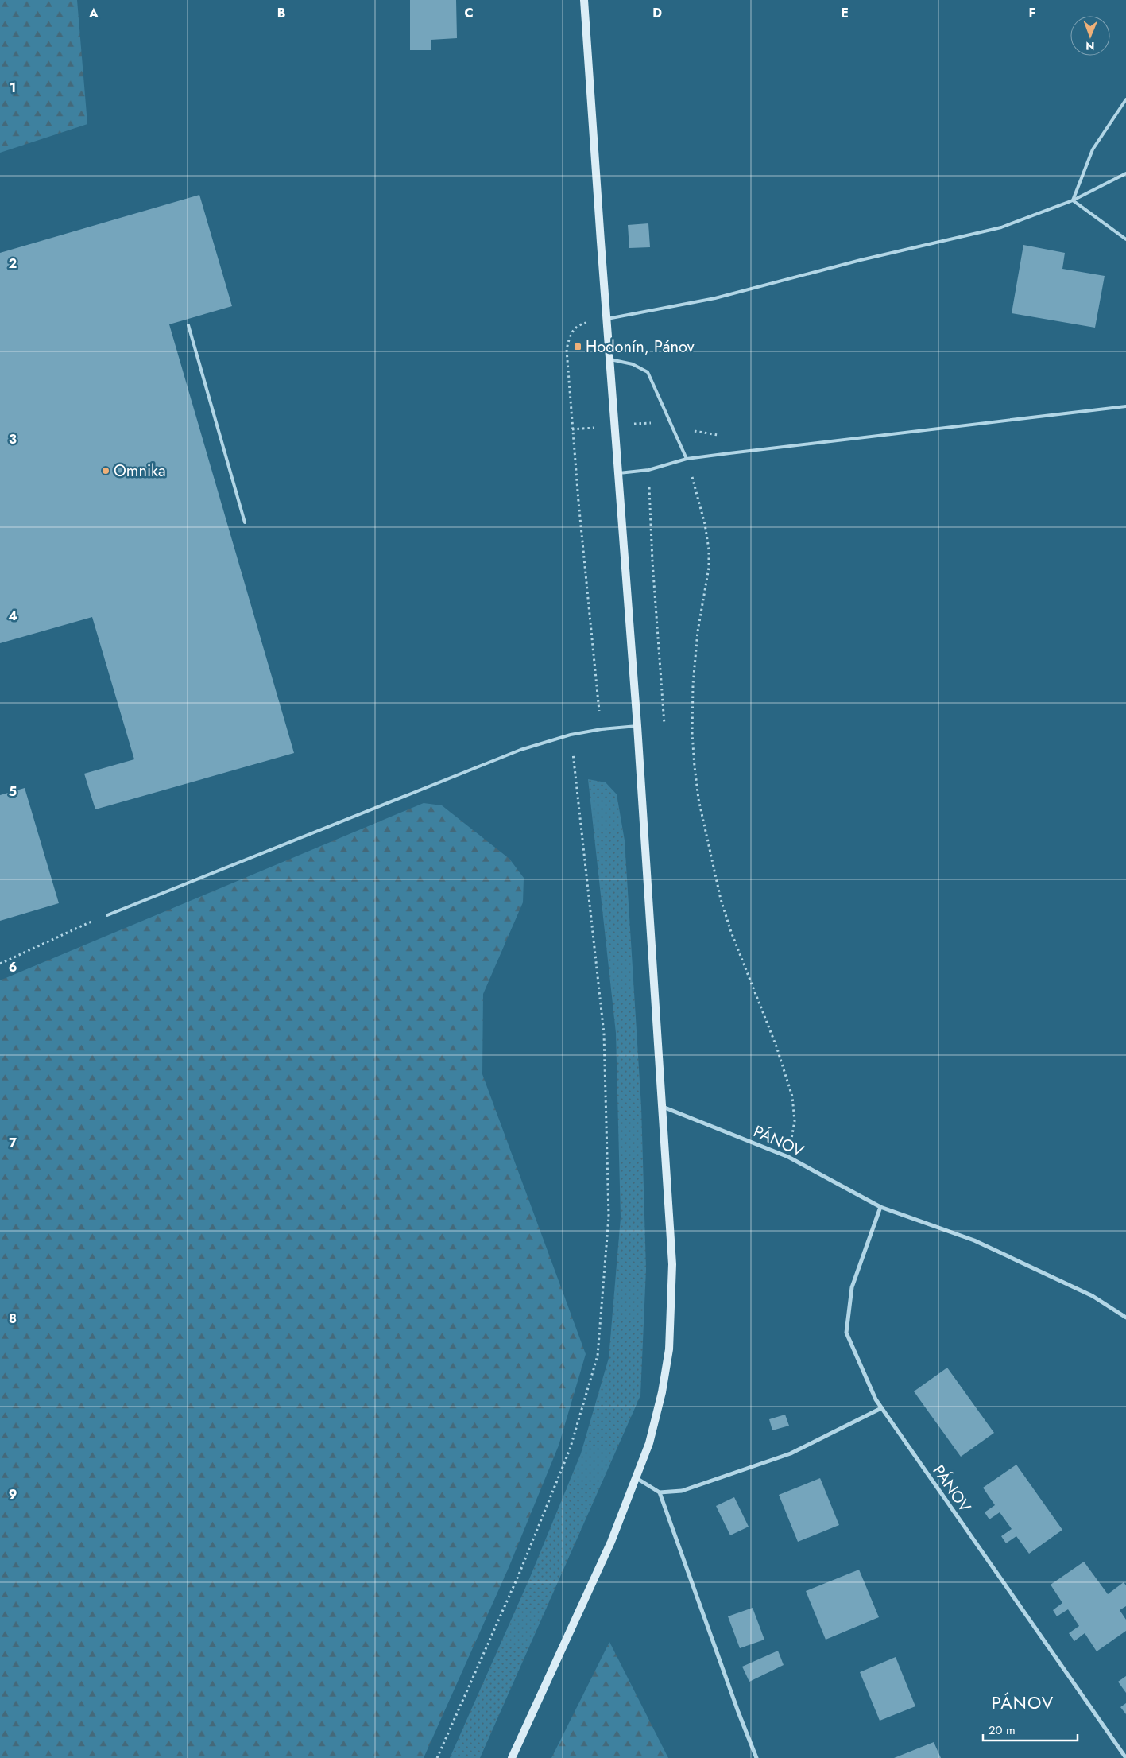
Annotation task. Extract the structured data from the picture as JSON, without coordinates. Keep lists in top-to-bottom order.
{
  "streets": {
    "street": ["PÁNOV"]
  },
  "districts": ["PÁNOV"],
  "places": {
    "transit": ["Hodonín, Pánov"],
    "other": ["Omnika"]
  },
  "scale_bar": "20 m",
  "north": "bottom",
  "grid": {
    "columns": [
      "A",
      "B",
      "C",
      "D",
      "E",
      "F"
    ],
    "rows": [
      "1",
      "2",
      "3",
      "4",
      "5",
      "6",
      "7",
      "8",
      "9"
    ]
  }
}
